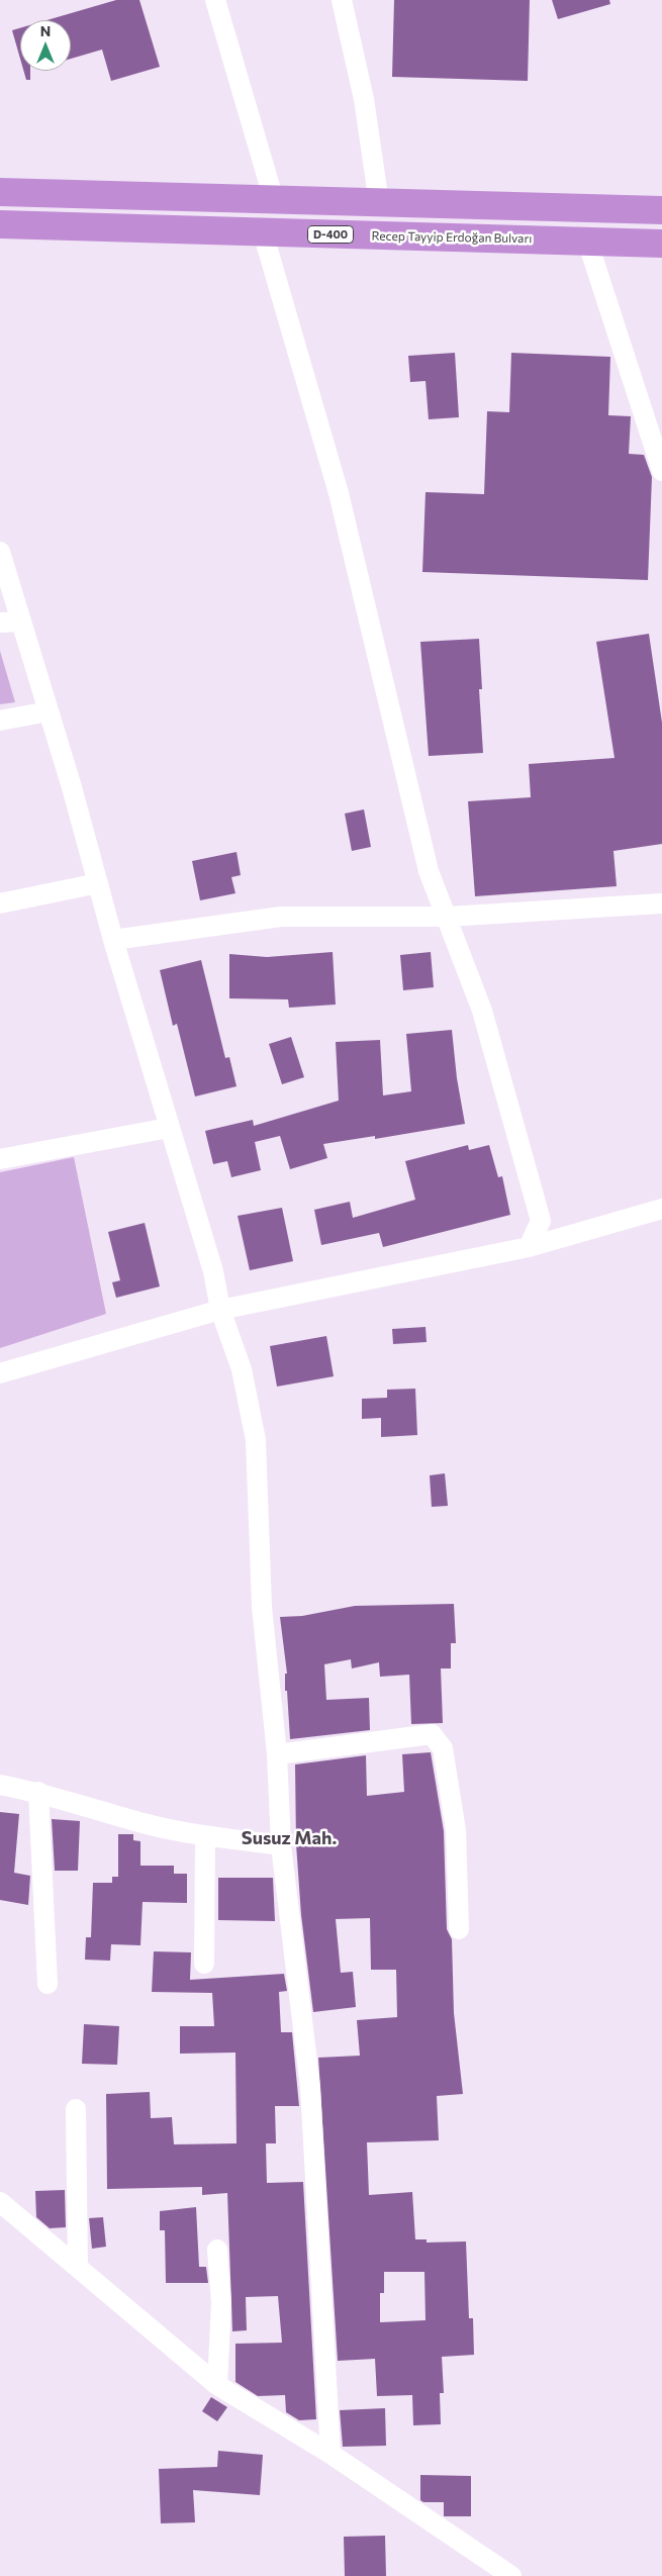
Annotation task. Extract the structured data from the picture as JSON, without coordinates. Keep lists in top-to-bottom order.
{
  "streets": {
    "highway": ["D-400", "Recep Tayyip Erdoğan Bulvarı"]
  },
  "districts": ["Susuz Mah."],
  "north": "top"
}
